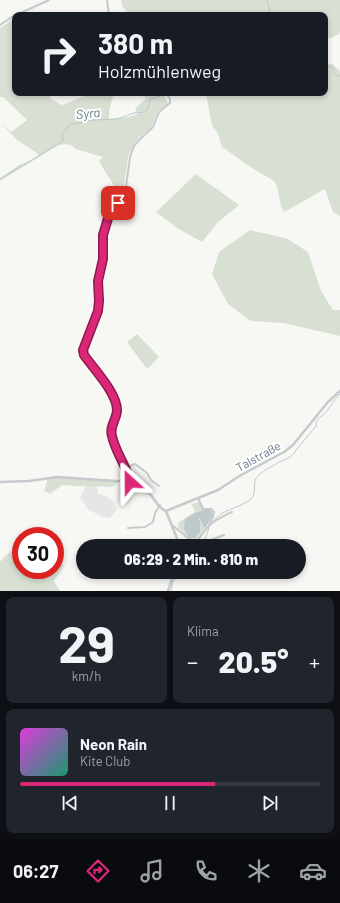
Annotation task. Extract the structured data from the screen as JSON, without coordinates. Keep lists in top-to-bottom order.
{
  "streets": {
    "street": ["Talstraße"]
  },
  "water": ["Syra"],
  "page": {
    "turn": ["380 m", "Holzmühlenweg"],
    "limit": "30",
    "trip": "06:29 · 2 Min. · 810 m",
    "tile": [
      ["29", "km/h"],
      "Klima"
    ],
    "heat": ["−", "20.5°", "+"],
    "song": ["Neon Rain", "Kite Club"],
    "tabs": "06:27"
  }
}
